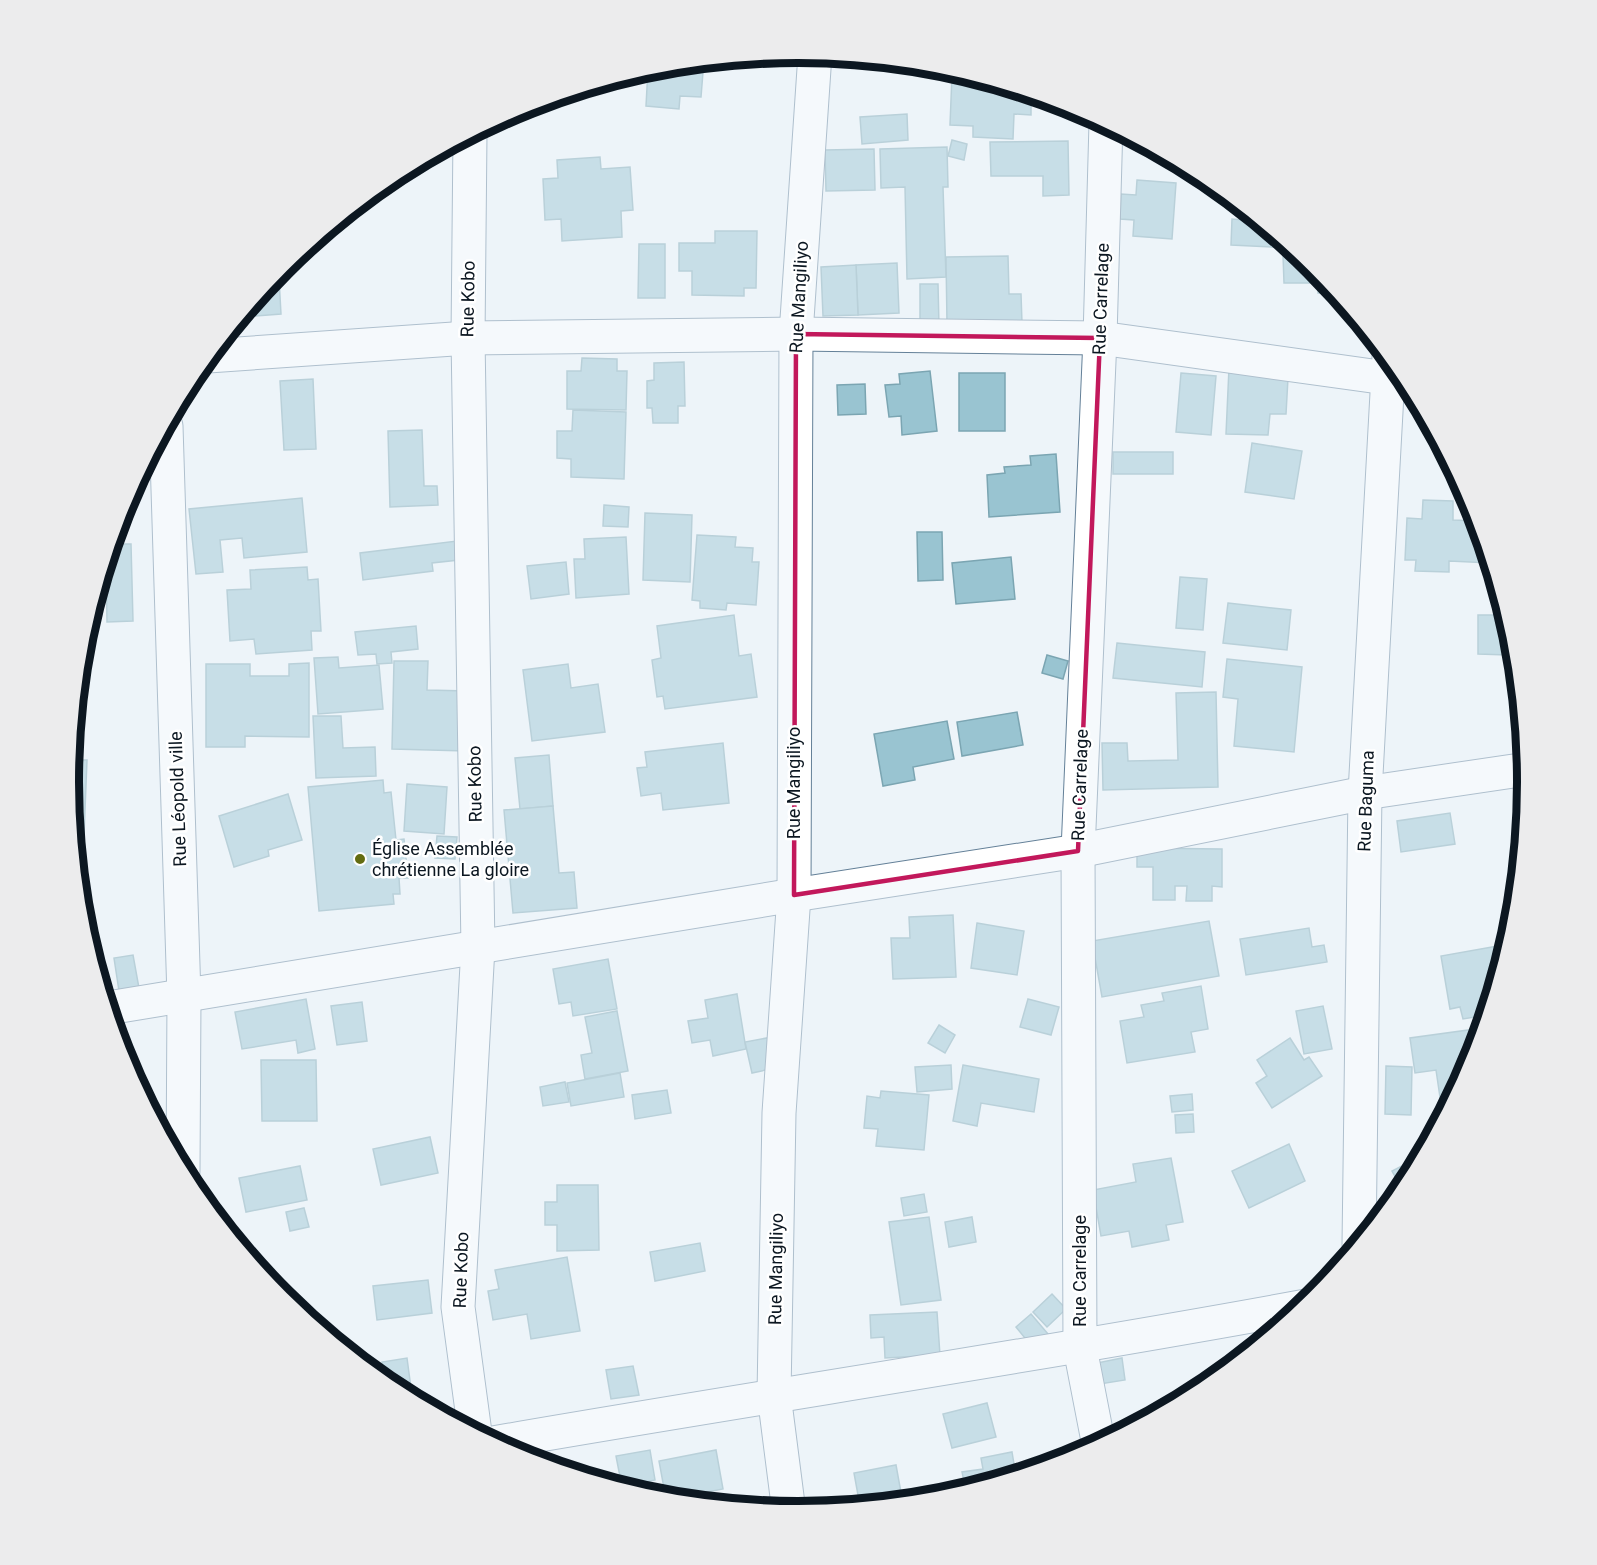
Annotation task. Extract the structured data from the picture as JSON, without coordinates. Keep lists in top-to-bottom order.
{
  "streets": {
    "street": [
      "Rue Mangiliyo",
      "Rue Kobo",
      "Rue Carrelage",
      "Rue Léopold ville",
      "Rue Baguma"
    ]
  },
  "places": ["Église Assemblée chrétienne La gloire"]
}
